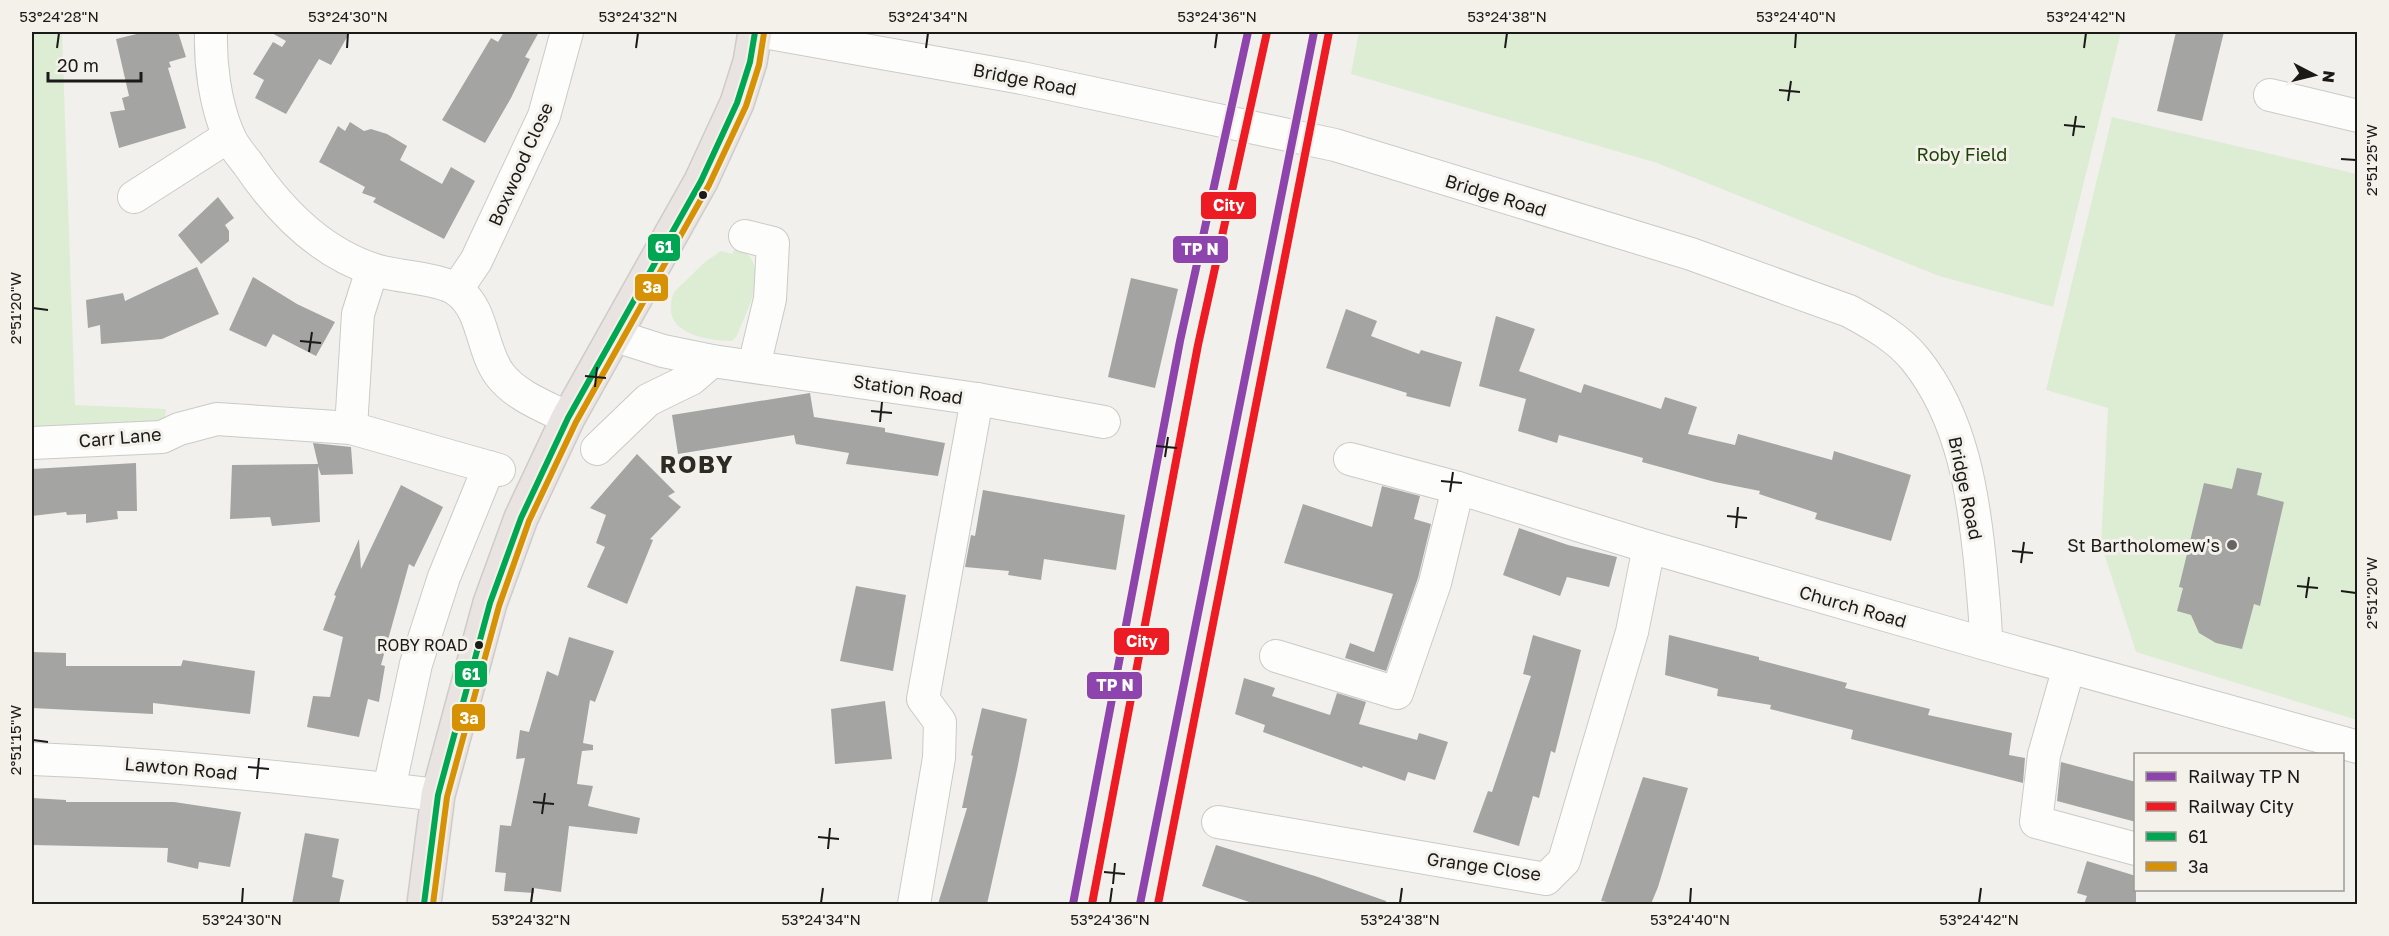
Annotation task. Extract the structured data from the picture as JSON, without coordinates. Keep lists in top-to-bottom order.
{
  "streets": {
    "street": [
      "Bridge Road",
      "Boxwood Close",
      "Station Road",
      "Carr Lane",
      "Church Road",
      "Lawton Road",
      "Grange Close"
    ]
  },
  "crossings": [
    ["Bridge Road", "Church Road"],
    ["Carr Lane", "Lawton Road"],
    ["Church Road", "Grange Close"]
  ],
  "districts": ["ROBY"],
  "parks": ["Roby Field"],
  "places": ["St Bartholomew's", "ROBY ROAD"],
  "lines": ["rail line City", "transit line 61", "transit line 3a"],
  "legend": [
    "Railway TP N",
    "Railway City",
    "61",
    "3a"
  ],
  "scale_bar": "20 m",
  "north": "right",
  "coordinates": [
    "53°24'28\"N",
    "53°24'30\"N",
    "53°24'32\"N",
    "53°24'34\"N",
    "53°24'36\"N",
    "53°24'38\"N",
    "53°24'40\"N",
    "53°24'42\"N",
    "2°51'25\"W",
    "2°51'20\"W",
    "2°51'15\"W"
  ]
}
